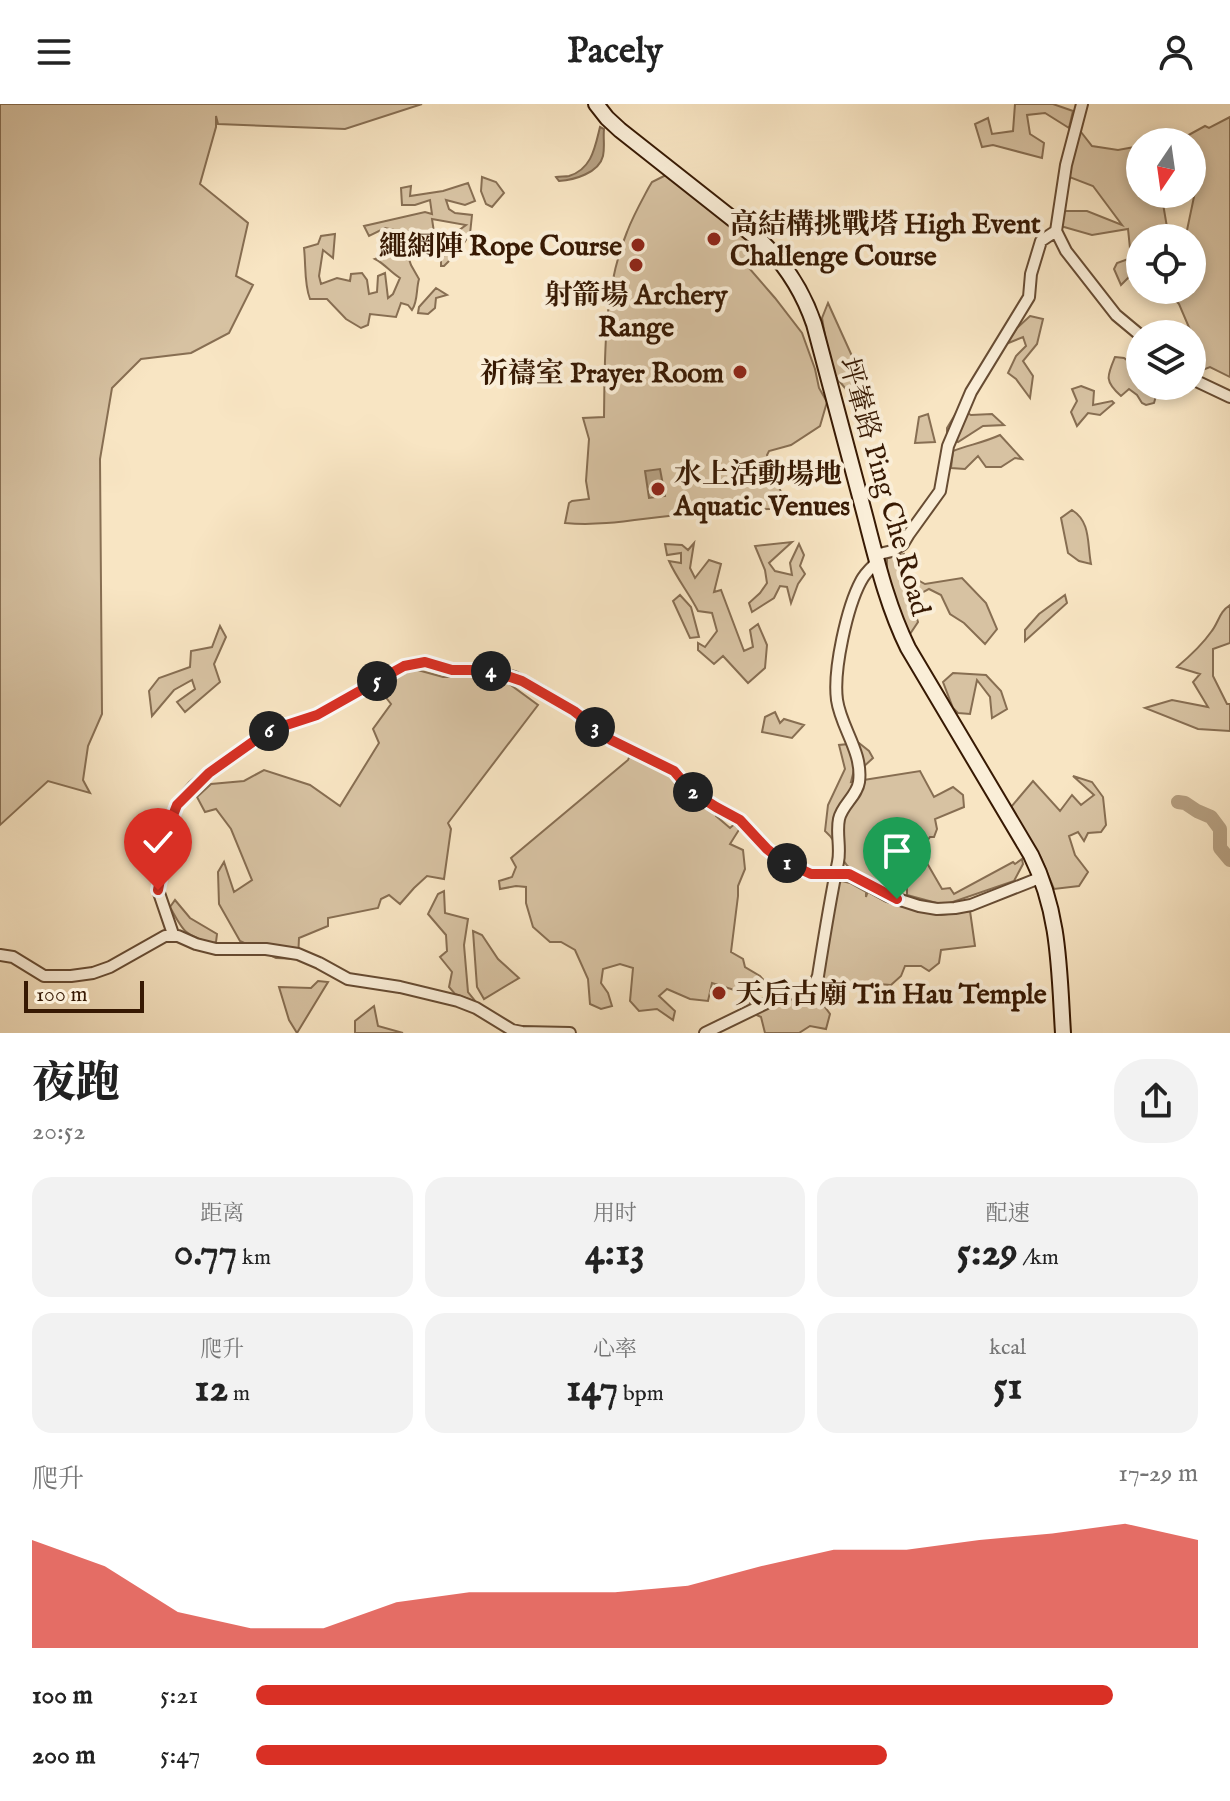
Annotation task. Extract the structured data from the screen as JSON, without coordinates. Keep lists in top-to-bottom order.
{
  "streets": {
    "street": ["坪輋路 Ping Che Road"]
  },
  "places": [
    "高結構挑戰塔 High Event Challenge Course",
    "繩網陣 Rope Course",
    "射箭場 Archery Range",
    "祈禱室 Prayer Room",
    "水上活動場地 Aquatic Venues",
    "天后古廟 Tin Hau Temple"
  ],
  "scale_bar": "100 m",
  "north": "bottom",
  "page": {
    "header": "Pacely",
    "pins": [
      "4",
      "5",
      "3",
      "6",
      "2",
      "1"
    ],
    "scale": "100 m",
    "heading": ["夜跑", "20:52"],
    "stats": [
      ["距离", "0.77 km"],
      ["用时", "4:13"],
      ["配速", "5:29 /km"],
      ["爬升", "12 m"],
      ["心率", "147 bpm"],
      ["kcal", "51"]
    ],
    "chart": ["爬升", "17–29 m"],
    "list": [
      {
        "name": "100 m",
        "note": "5:21"
      },
      {
        "name": "200 m",
        "note": "5:47"
      }
    ]
  }
}
